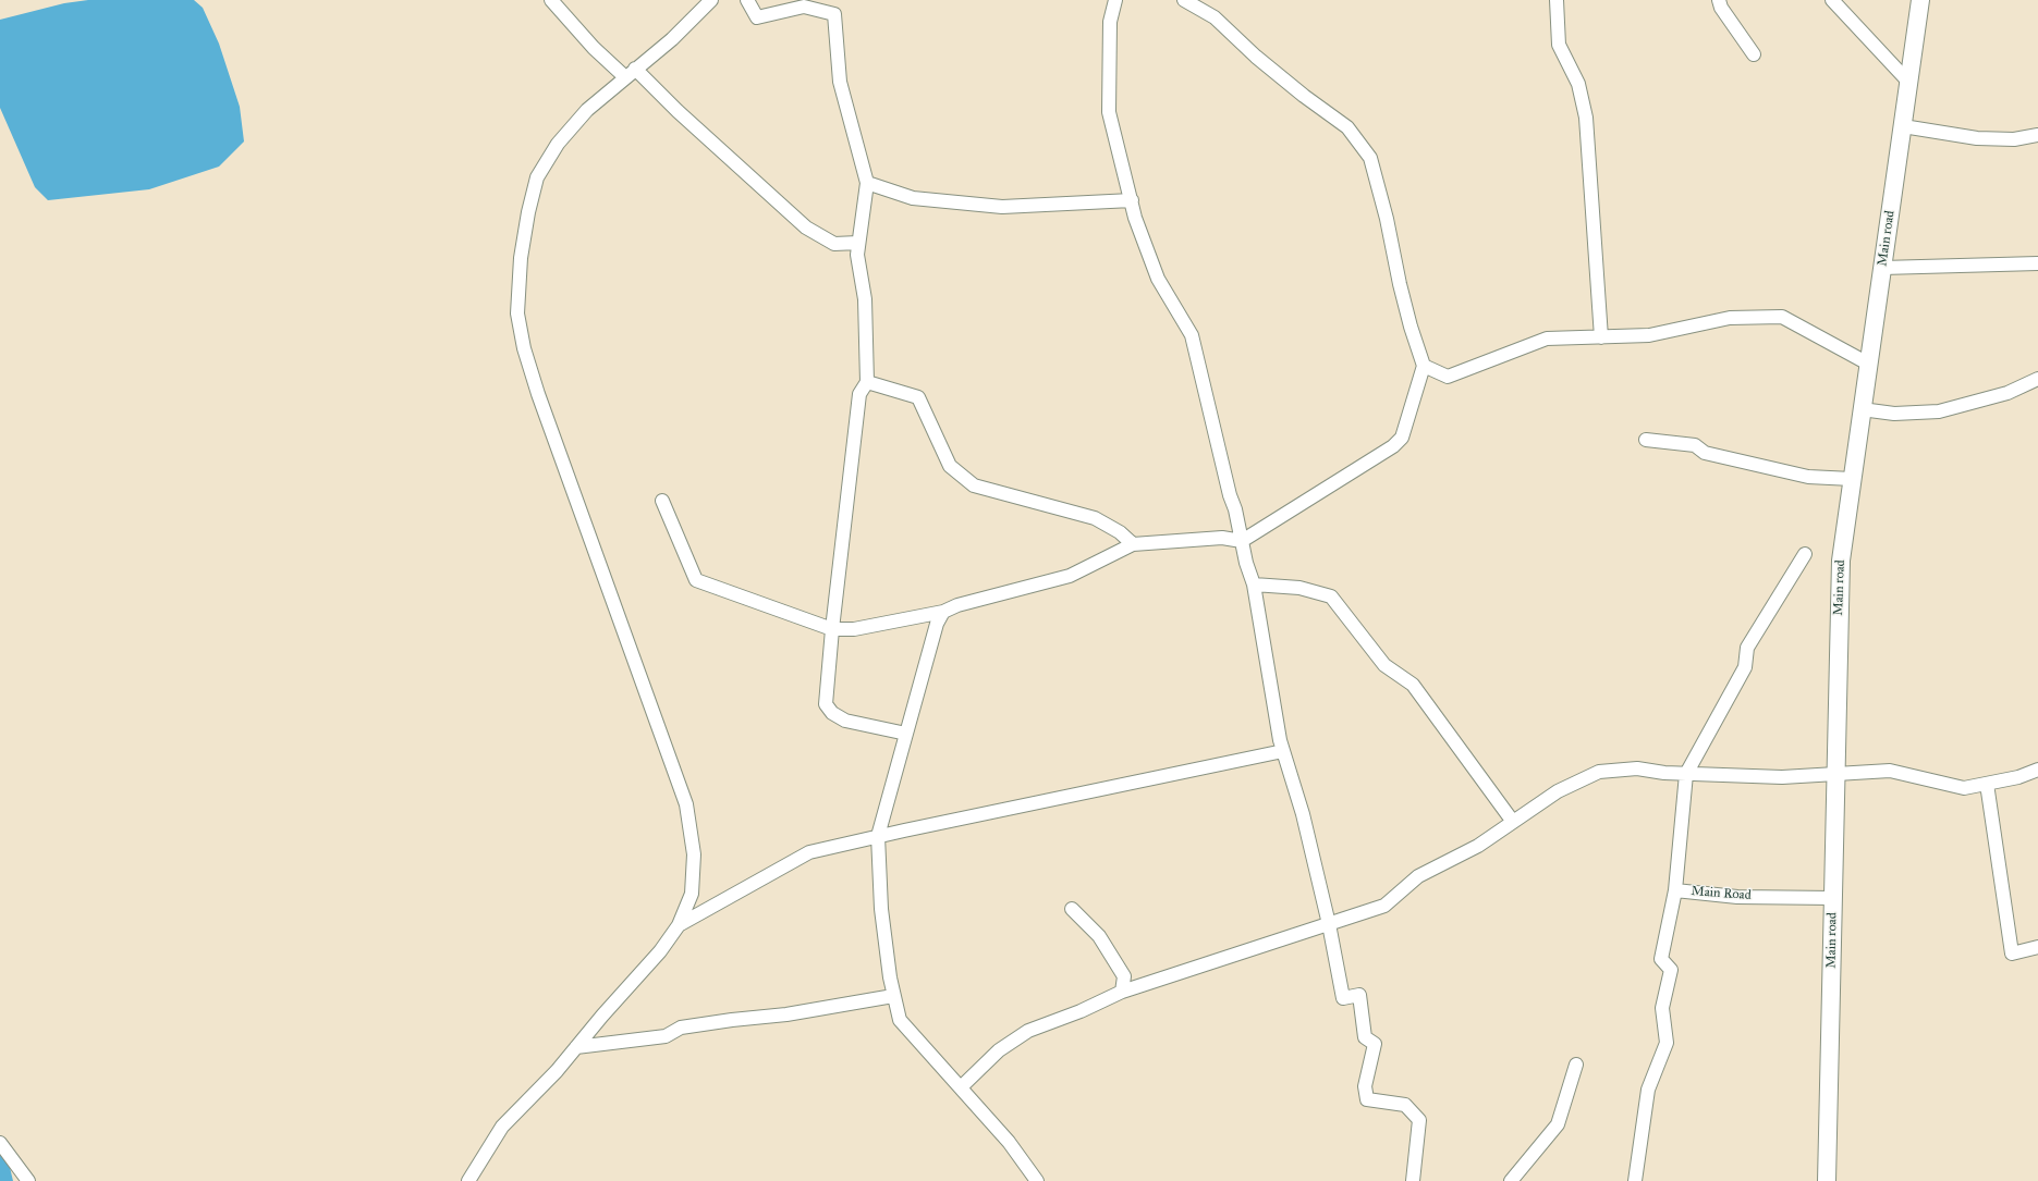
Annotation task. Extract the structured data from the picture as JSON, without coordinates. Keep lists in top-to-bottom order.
{
  "streets": {
    "street": ["Main road", "Main Road"]
  },
  "crossings": [
    ["Main road", "Main Road"]
  ]
}
